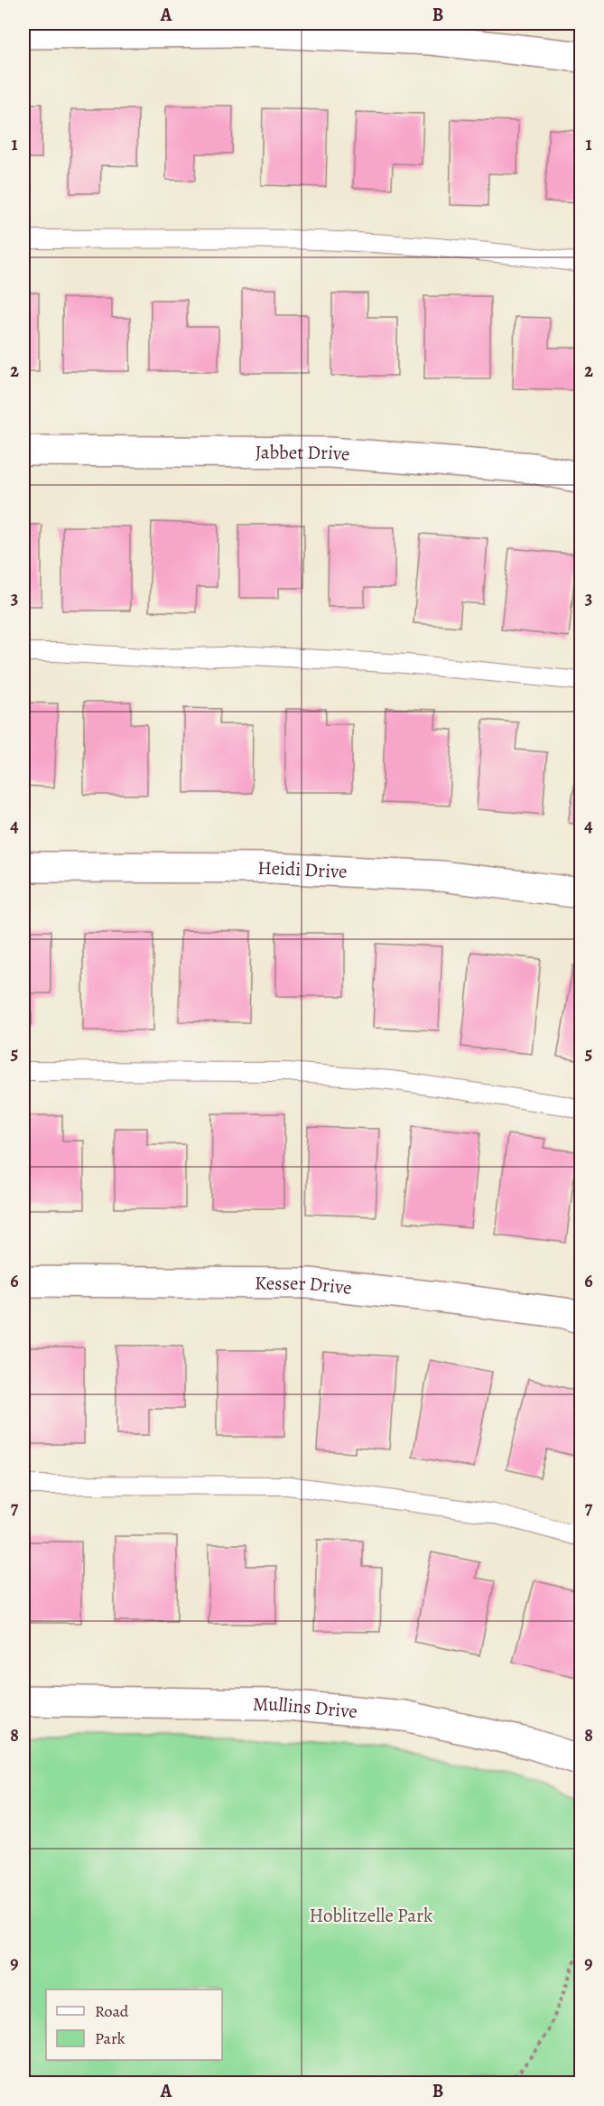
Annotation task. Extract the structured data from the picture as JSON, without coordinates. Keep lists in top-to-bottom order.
{
  "streets": {
    "street": [
      "Jabbet Drive",
      "Heidi Drive",
      "Kesser Drive",
      "Mullins Drive"
    ]
  },
  "parks": ["Hoblitzelle Park"],
  "legend": ["Road", "Park"],
  "grid": {
    "columns": ["A", "B"],
    "rows": [
      "1",
      "2",
      "3",
      "4",
      "5",
      "6",
      "7",
      "8",
      "9"
    ]
  }
}
